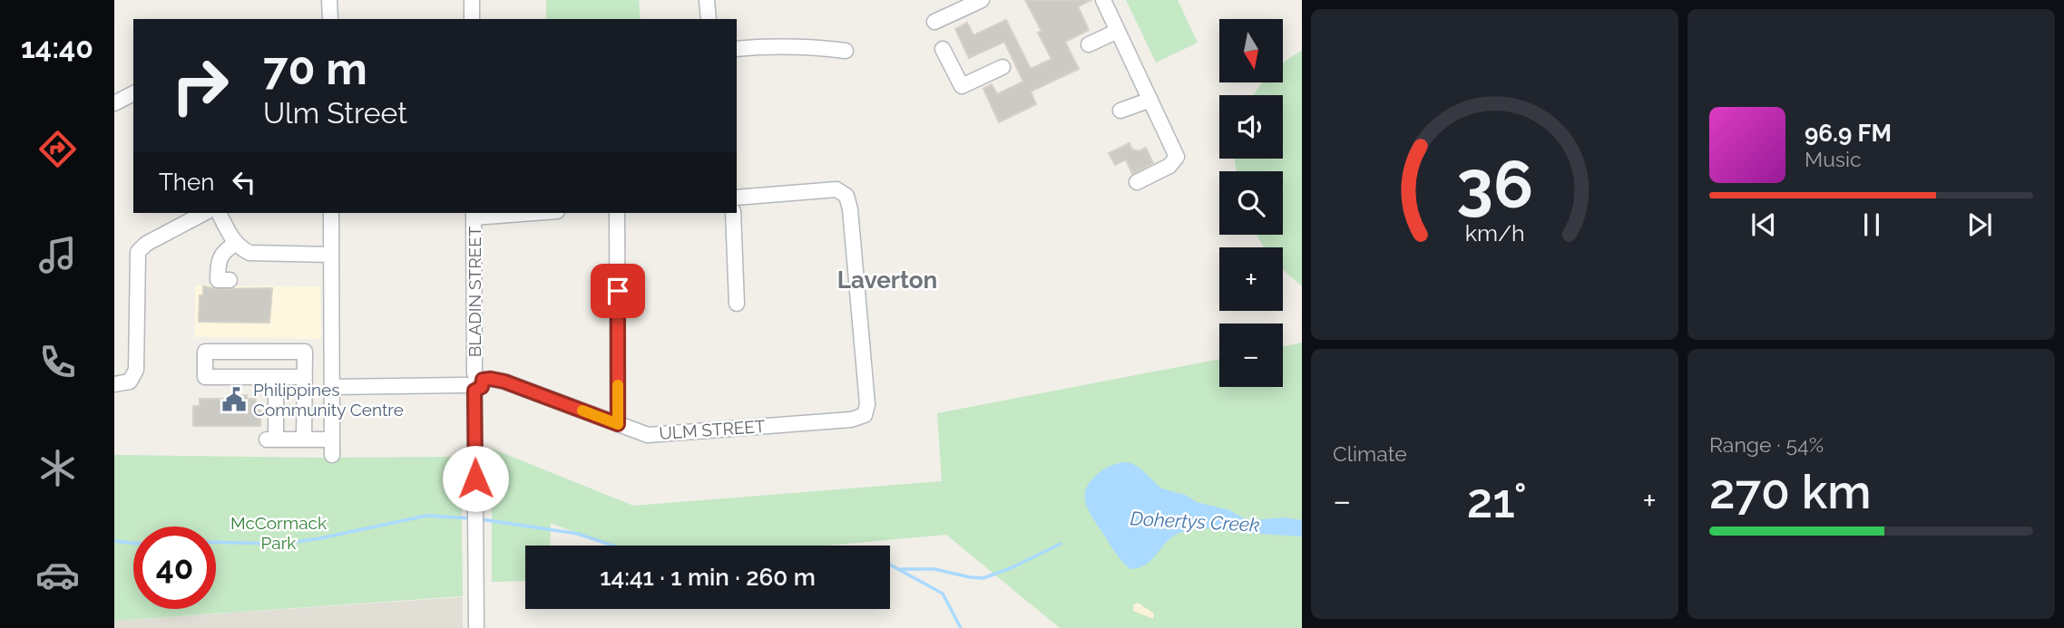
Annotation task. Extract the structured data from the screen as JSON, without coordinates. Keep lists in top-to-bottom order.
{
  "streets": {
    "street": ["BLADIN STREET", "ULM STREET"]
  },
  "crossings": [
    ["BLADIN STREET", "ULM STREET"]
  ],
  "districts": ["Laverton"],
  "water": ["Dohertys Creek"],
  "parks": ["McCormack Park"],
  "places": {
    "public building": ["Philippines Community Centre"]
  },
  "north": "bottom",
  "page": {
    "tabs": "14:40",
    "map_buttons": ["+", "−"],
    "turn": ["70 m", "Ulm Street"],
    "song": ["96.9 FM", "Music"],
    "then": "Then",
    "tile": [
      "Climate",
      ["Range · 54%", "270 km"]
    ],
    "heat": ["−", "21°", "+"],
    "limit": "40",
    "trip": "14:41 · 1 min · 260 m",
    "gauge": ["36", "km/h"]
  }
}
